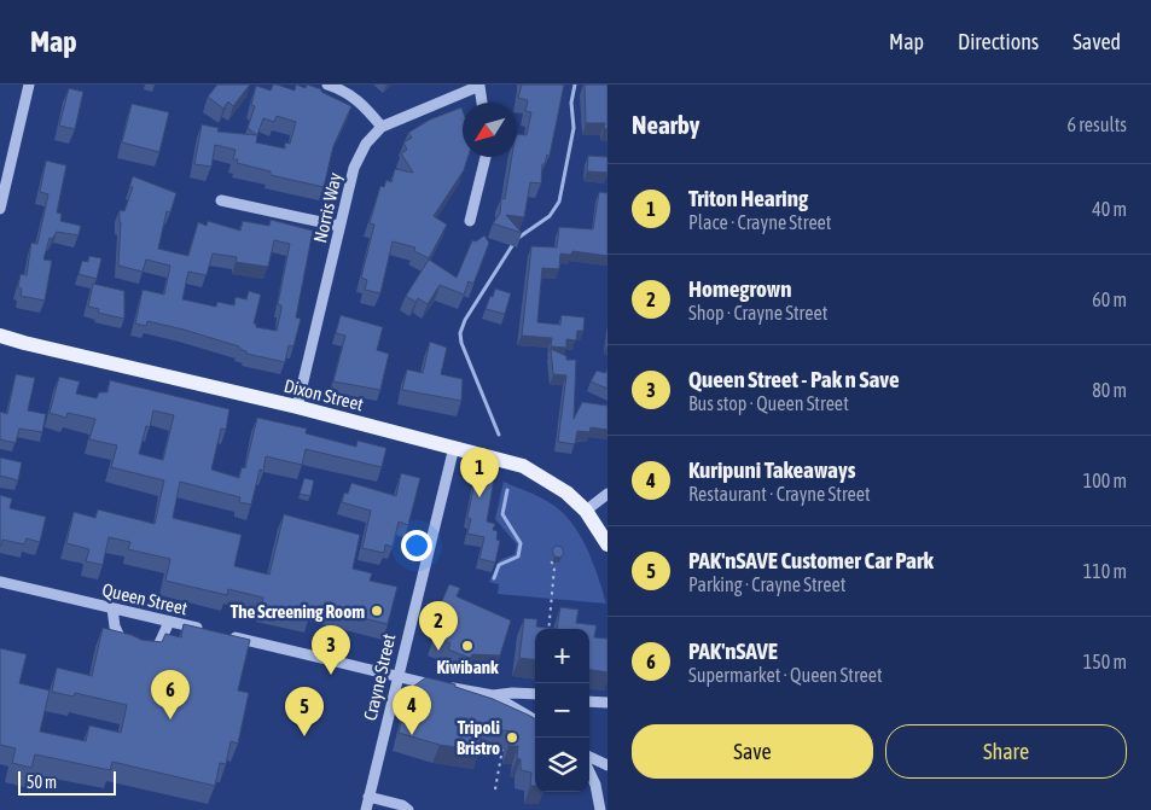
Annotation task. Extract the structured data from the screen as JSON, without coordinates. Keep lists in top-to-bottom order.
{
  "streets": {
    "main road": ["Dixon Street"],
    "street": ["Norris Way", "Queen Street", "Crayne Street"]
  },
  "crossings": [
    ["Norris Way", "Dixon Street"],
    ["Dixon Street", "Crayne Street"],
    ["Queen Street", "Crayne Street"]
  ],
  "places": ["The Screening Room", "Kiwibank", "Tripoli Bristro"],
  "scale_bar": "50 m",
  "north": "bottom left",
  "page": {
    "header": "Map",
    "nav": ["Map", "Directions", "Saved"],
    "heading": ["Nearby", "6 results"],
    "list": [
      {
        "mark": "1",
        "name": "Triton Hearing",
        "note": "Place · Crayne Street",
        "value": "40 m"
      },
      {
        "mark": "2",
        "name": "Homegrown",
        "note": "Shop · Crayne Street",
        "value": "60 m"
      },
      {
        "mark": "3",
        "name": "Queen Street - Pak n Save",
        "note": "Bus stop · Queen Street",
        "value": "80 m"
      },
      {
        "mark": "4",
        "name": "Kuripuni Takeaways",
        "note": "Restaurant · Crayne Street",
        "value": "100 m"
      },
      {
        "mark": "5",
        "name": "PAK'nSAVE Customer Car Park",
        "note": "Parking · Crayne Street",
        "value": "110 m"
      },
      {
        "mark": "6",
        "name": "PAK'nSAVE",
        "note": "Supermarket · Queen Street",
        "value": "150 m"
      }
    ],
    "pins": [
      "1",
      "2",
      "3",
      "6",
      "4",
      "5"
    ],
    "map_buttons": ["+", "−"],
    "buttons": ["Save", "Share"],
    "scale": "50 m"
  }
}
